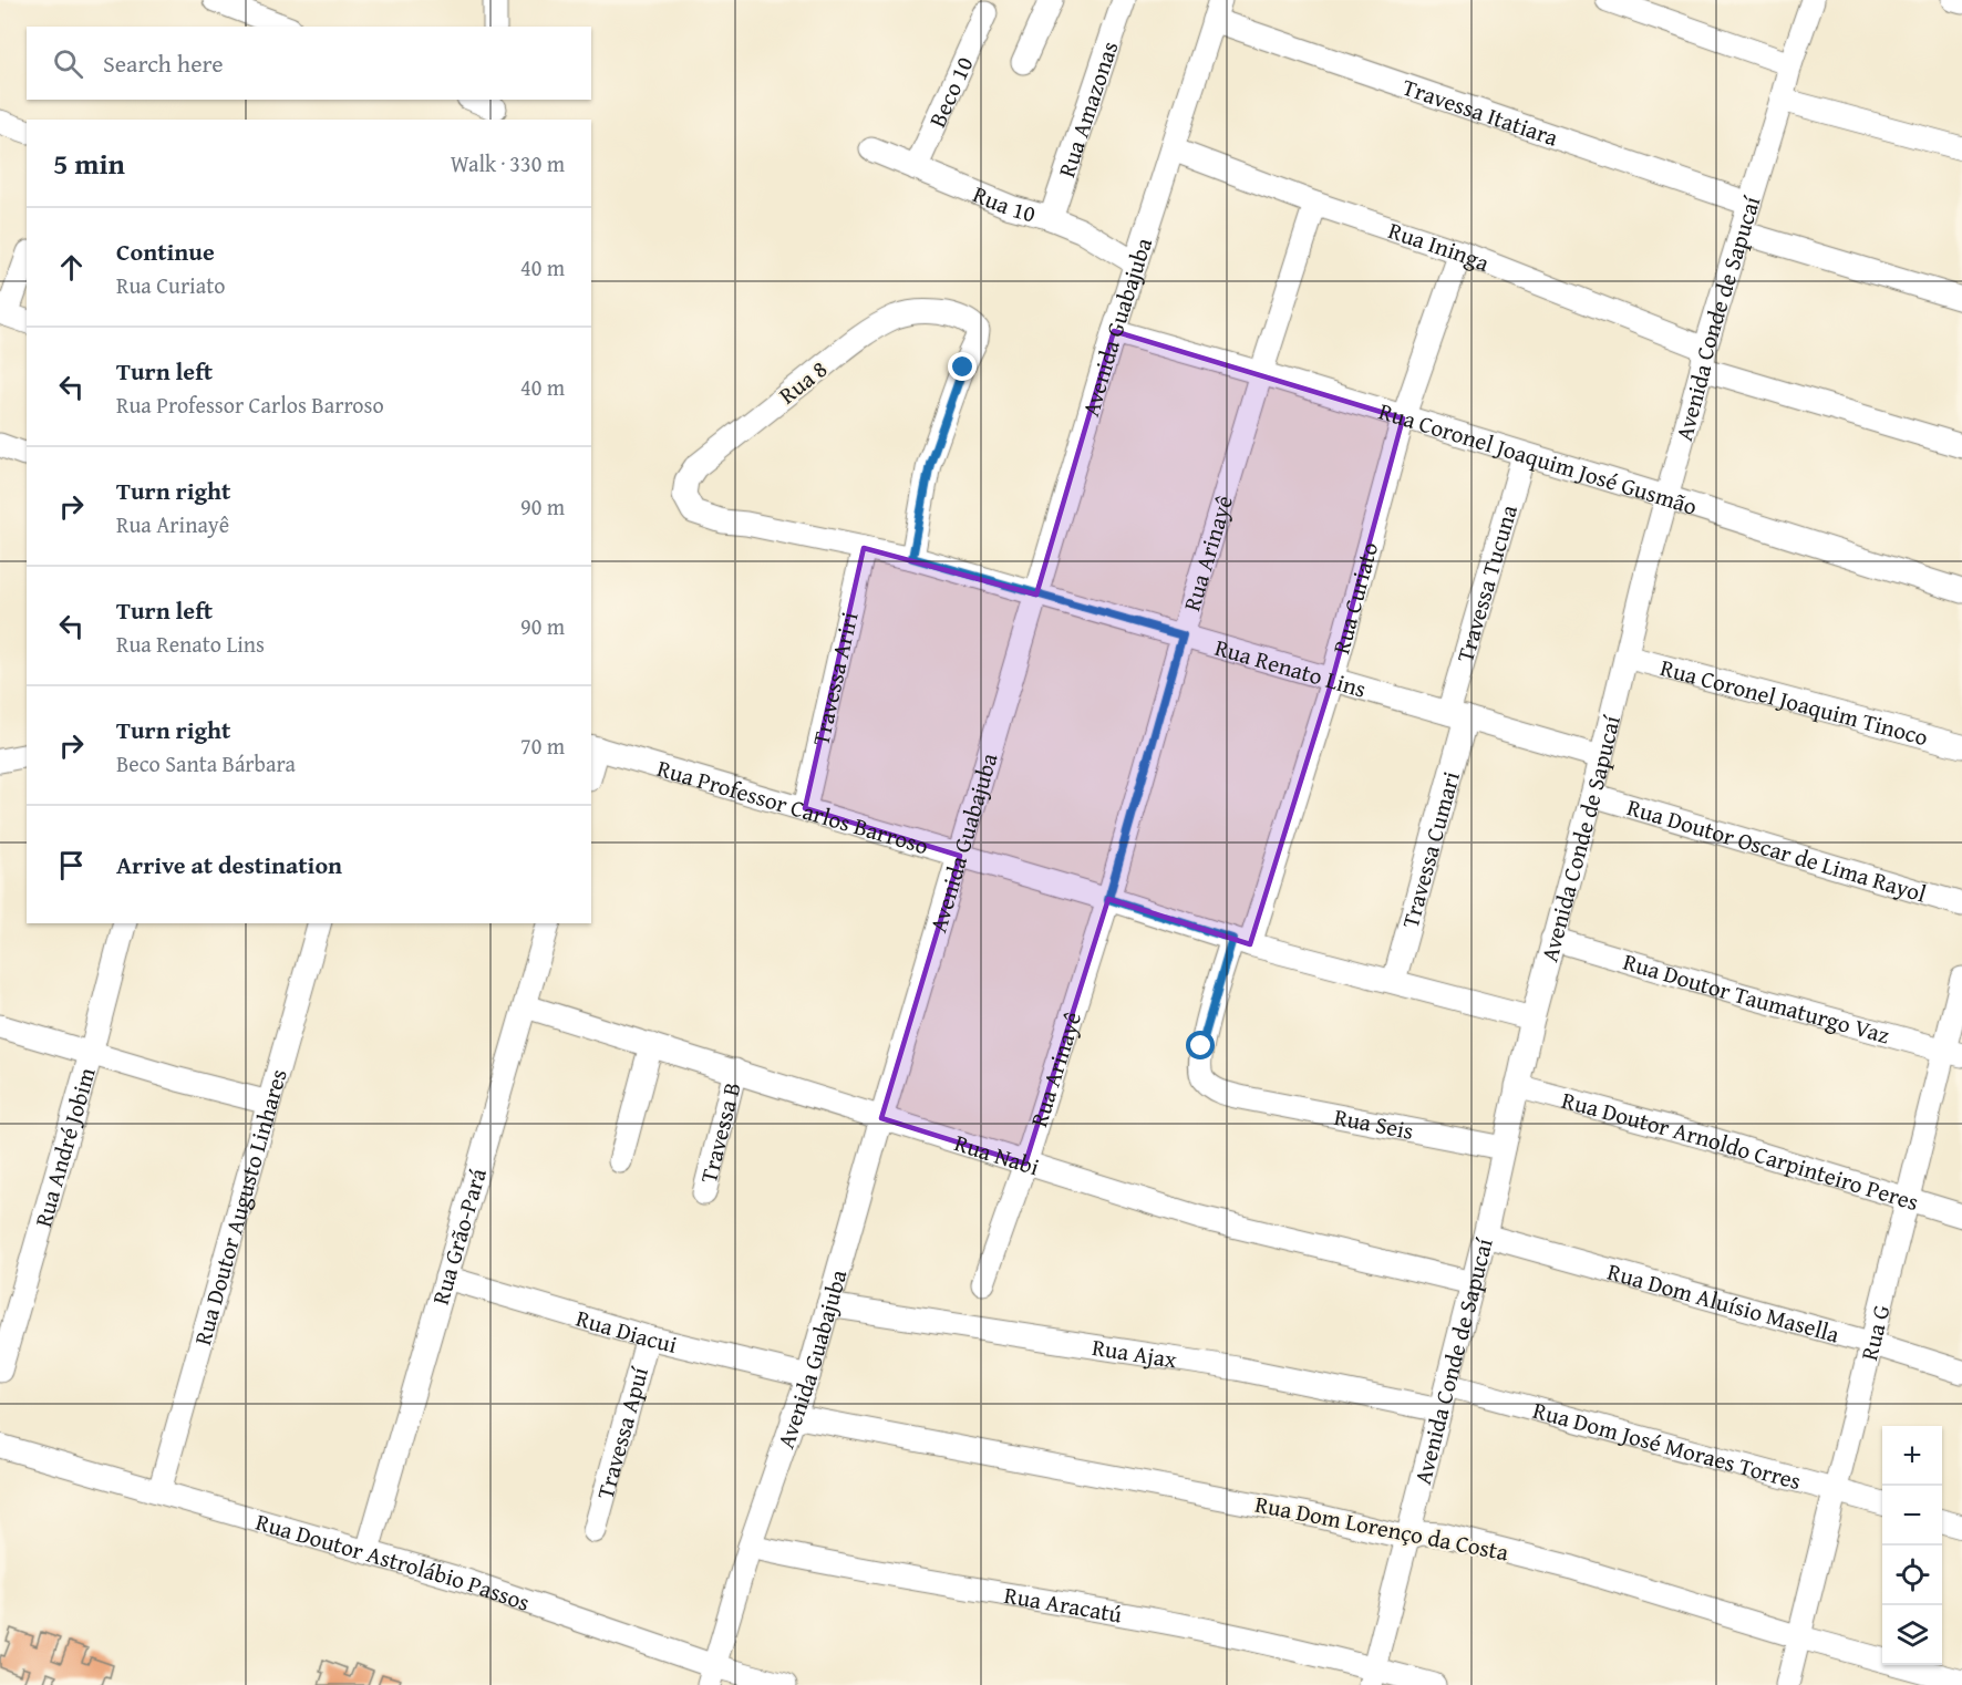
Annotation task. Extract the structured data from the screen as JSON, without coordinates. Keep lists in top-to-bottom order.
{
  "streets": {
    "street": [
      "Beco 10",
      "Rua Amazonas",
      "Travessa Itatiara",
      "Rua 10",
      "Rua Ininga",
      "Avenida Conde de Sapucaí",
      "Avenida Guabajuba",
      "Rua 8",
      "Rua Coronel Joaquim José Gusmão",
      "Rua Arinayê",
      "Travessa Tucuna",
      "Rua Curiato",
      "Rua Renato Lins",
      "Travessa Ariri",
      "Rua Coronel Joaquim Tinoco",
      "Rua Professor Carlos Barroso",
      "Travessa Cumari",
      "Rua Doutor Oscar de Lima Rayol",
      "Rua Doutor Taumaturgo Vaz",
      "Rua Seis",
      "Travessa B",
      "Rua André Jobim",
      "Rua Doutor Arnoldo Carpinteiro Peres",
      "Rua Nabi",
      "Rua Doutor Augusto Linhares",
      "Rua Grão-Pará",
      "Rua Dom Aluísio Masella",
      "Rua Diacui",
      "Rua G",
      "Rua Ajax",
      "Travessa Apuí",
      "Rua Dom José Moraes Torres",
      "Rua Dom Lorenço da Costa",
      "Rua Doutor Astrolábio Passos",
      "Rua Aracatú"
    ]
  },
  "crossings": [
    ["Beco 10", "Rua 10"],
    ["Rua Amazonas", "Rua 10"],
    ["Travessa Itatiara", "Avenida Conde de Sapucaí"],
    ["Travessa Itatiara", "Avenida Guabajuba"],
    ["Rua 10", "Avenida Guabajuba"],
    ["Rua Ininga", "Avenida Conde de Sapucaí"],
    ["Rua Ininga", "Avenida Guabajuba"],
    ["Rua Ininga", "Rua Arinayê"],
    ["Rua Ininga", "Rua Curiato"],
    ["Avenida Conde de Sapucaí", "Rua Coronel Joaquim José Gusmão"],
    ["Avenida Conde de Sapucaí", "Rua Renato Lins"],
    ["Avenida Conde de Sapucaí", "Rua Coronel Joaquim Tinoco"],
    ["Avenida Conde de Sapucaí", "Rua Professor Carlos Barroso"],
    ["Avenida Conde de Sapucaí", "Rua Doutor Oscar de Lima Rayol"],
    ["Avenida Conde de Sapucaí", "Rua Doutor Taumaturgo Vaz"],
    ["Avenida Conde de Sapucaí", "Rua Seis"],
    ["Avenida Conde de Sapucaí", "Rua Doutor Arnoldo Carpinteiro Peres"],
    ["Avenida Conde de Sapucaí", "Rua Nabi"],
    ["Avenida Conde de Sapucaí", "Rua Dom Aluísio Masella"],
    ["Avenida Conde de Sapucaí", "Rua Ajax"],
    ["Avenida Conde de Sapucaí", "Rua Dom José Moraes Torres"],
    ["Avenida Conde de Sapucaí", "Rua Dom Lorenço da Costa"],
    ["Avenida Conde de Sapucaí", "Rua Aracatú"],
    ["Avenida Guabajuba", "Rua Coronel Joaquim José Gusmão"],
    ["Avenida Guabajuba", "Rua Renato Lins"],
    ["Avenida Guabajuba", "Rua Professor Carlos Barroso"],
    ["Avenida Guabajuba", "Rua Nabi"],
    ["Avenida Guabajuba", "Rua Diacui"],
    ["Avenida Guabajuba", "Rua Ajax"],
    ["Avenida Guabajuba", "Rua Dom Lorenço da Costa"],
    ["Avenida Guabajuba", "Rua Doutor Astrolábio Passos"],
    ["Avenida Guabajuba", "Rua Aracatú"],
    ["Rua 8", "Rua Renato Lins"],
    ["Rua Coronel Joaquim José Gusmão", "Rua Arinayê"],
    ["Rua Coronel Joaquim José Gusmão", "Travessa Tucuna"],
    ["Rua Coronel Joaquim José Gusmão", "Rua Curiato"],
    ["Rua Arinayê", "Rua Renato Lins"],
    ["Rua Arinayê", "Rua Professor Carlos Barroso"],
    ["Rua Arinayê", "Rua Nabi"],
    ["Travessa Tucuna", "Rua Renato Lins"],
    ["Travessa Tucuna", "Travessa Cumari"],
    ["Rua Curiato", "Rua Renato Lins"],
    ["Rua Curiato", "Rua Professor Carlos Barroso"],
    ["Rua Curiato", "Rua Seis"],
    ["Rua Renato Lins", "Travessa Ariri"],
    ["Rua Renato Lins", "Travessa Cumari"],
    ["Travessa Ariri", "Rua Professor Carlos Barroso"],
    ["Rua Professor Carlos Barroso", "Travessa Cumari"],
    ["Rua Doutor Taumaturgo Vaz", "Rua G"],
    ["Travessa B", "Rua Nabi"],
    ["Rua Doutor Arnoldo Carpinteiro Peres", "Rua G"],
    ["Rua Nabi", "Rua Grão-Pará"],
    ["Rua Doutor Augusto Linhares", "Rua Doutor Astrolábio Passos"],
    ["Rua Grão-Pará", "Rua Diacui"],
    ["Rua Grão-Pará", "Rua Doutor Astrolábio Passos"],
    ["Rua Dom Aluísio Masella", "Rua G"],
    ["Rua Diacui", "Travessa Apuí"],
    ["Rua G", "Rua Dom José Moraes Torres"],
    ["Rua G", "Rua Dom Lorenço da Costa"]
  ],
  "page": {
    "search": "Search here",
    "heading": ["5 min", "Walk · 330 m"],
    "list": [
      ["Continue", "Rua Curiato", "40 m"],
      ["Turn left", "Rua Professor Carlos Barroso", "40 m"],
      ["Turn right", "Rua Arinayê", "90 m"],
      ["Turn left", "Rua Renato Lins", "90 m"],
      ["Turn right", "Beco Santa Bárbara", "70 m"],
      "Arrive at destination"
    ],
    "map_buttons": ["+", "−"]
  }
}
